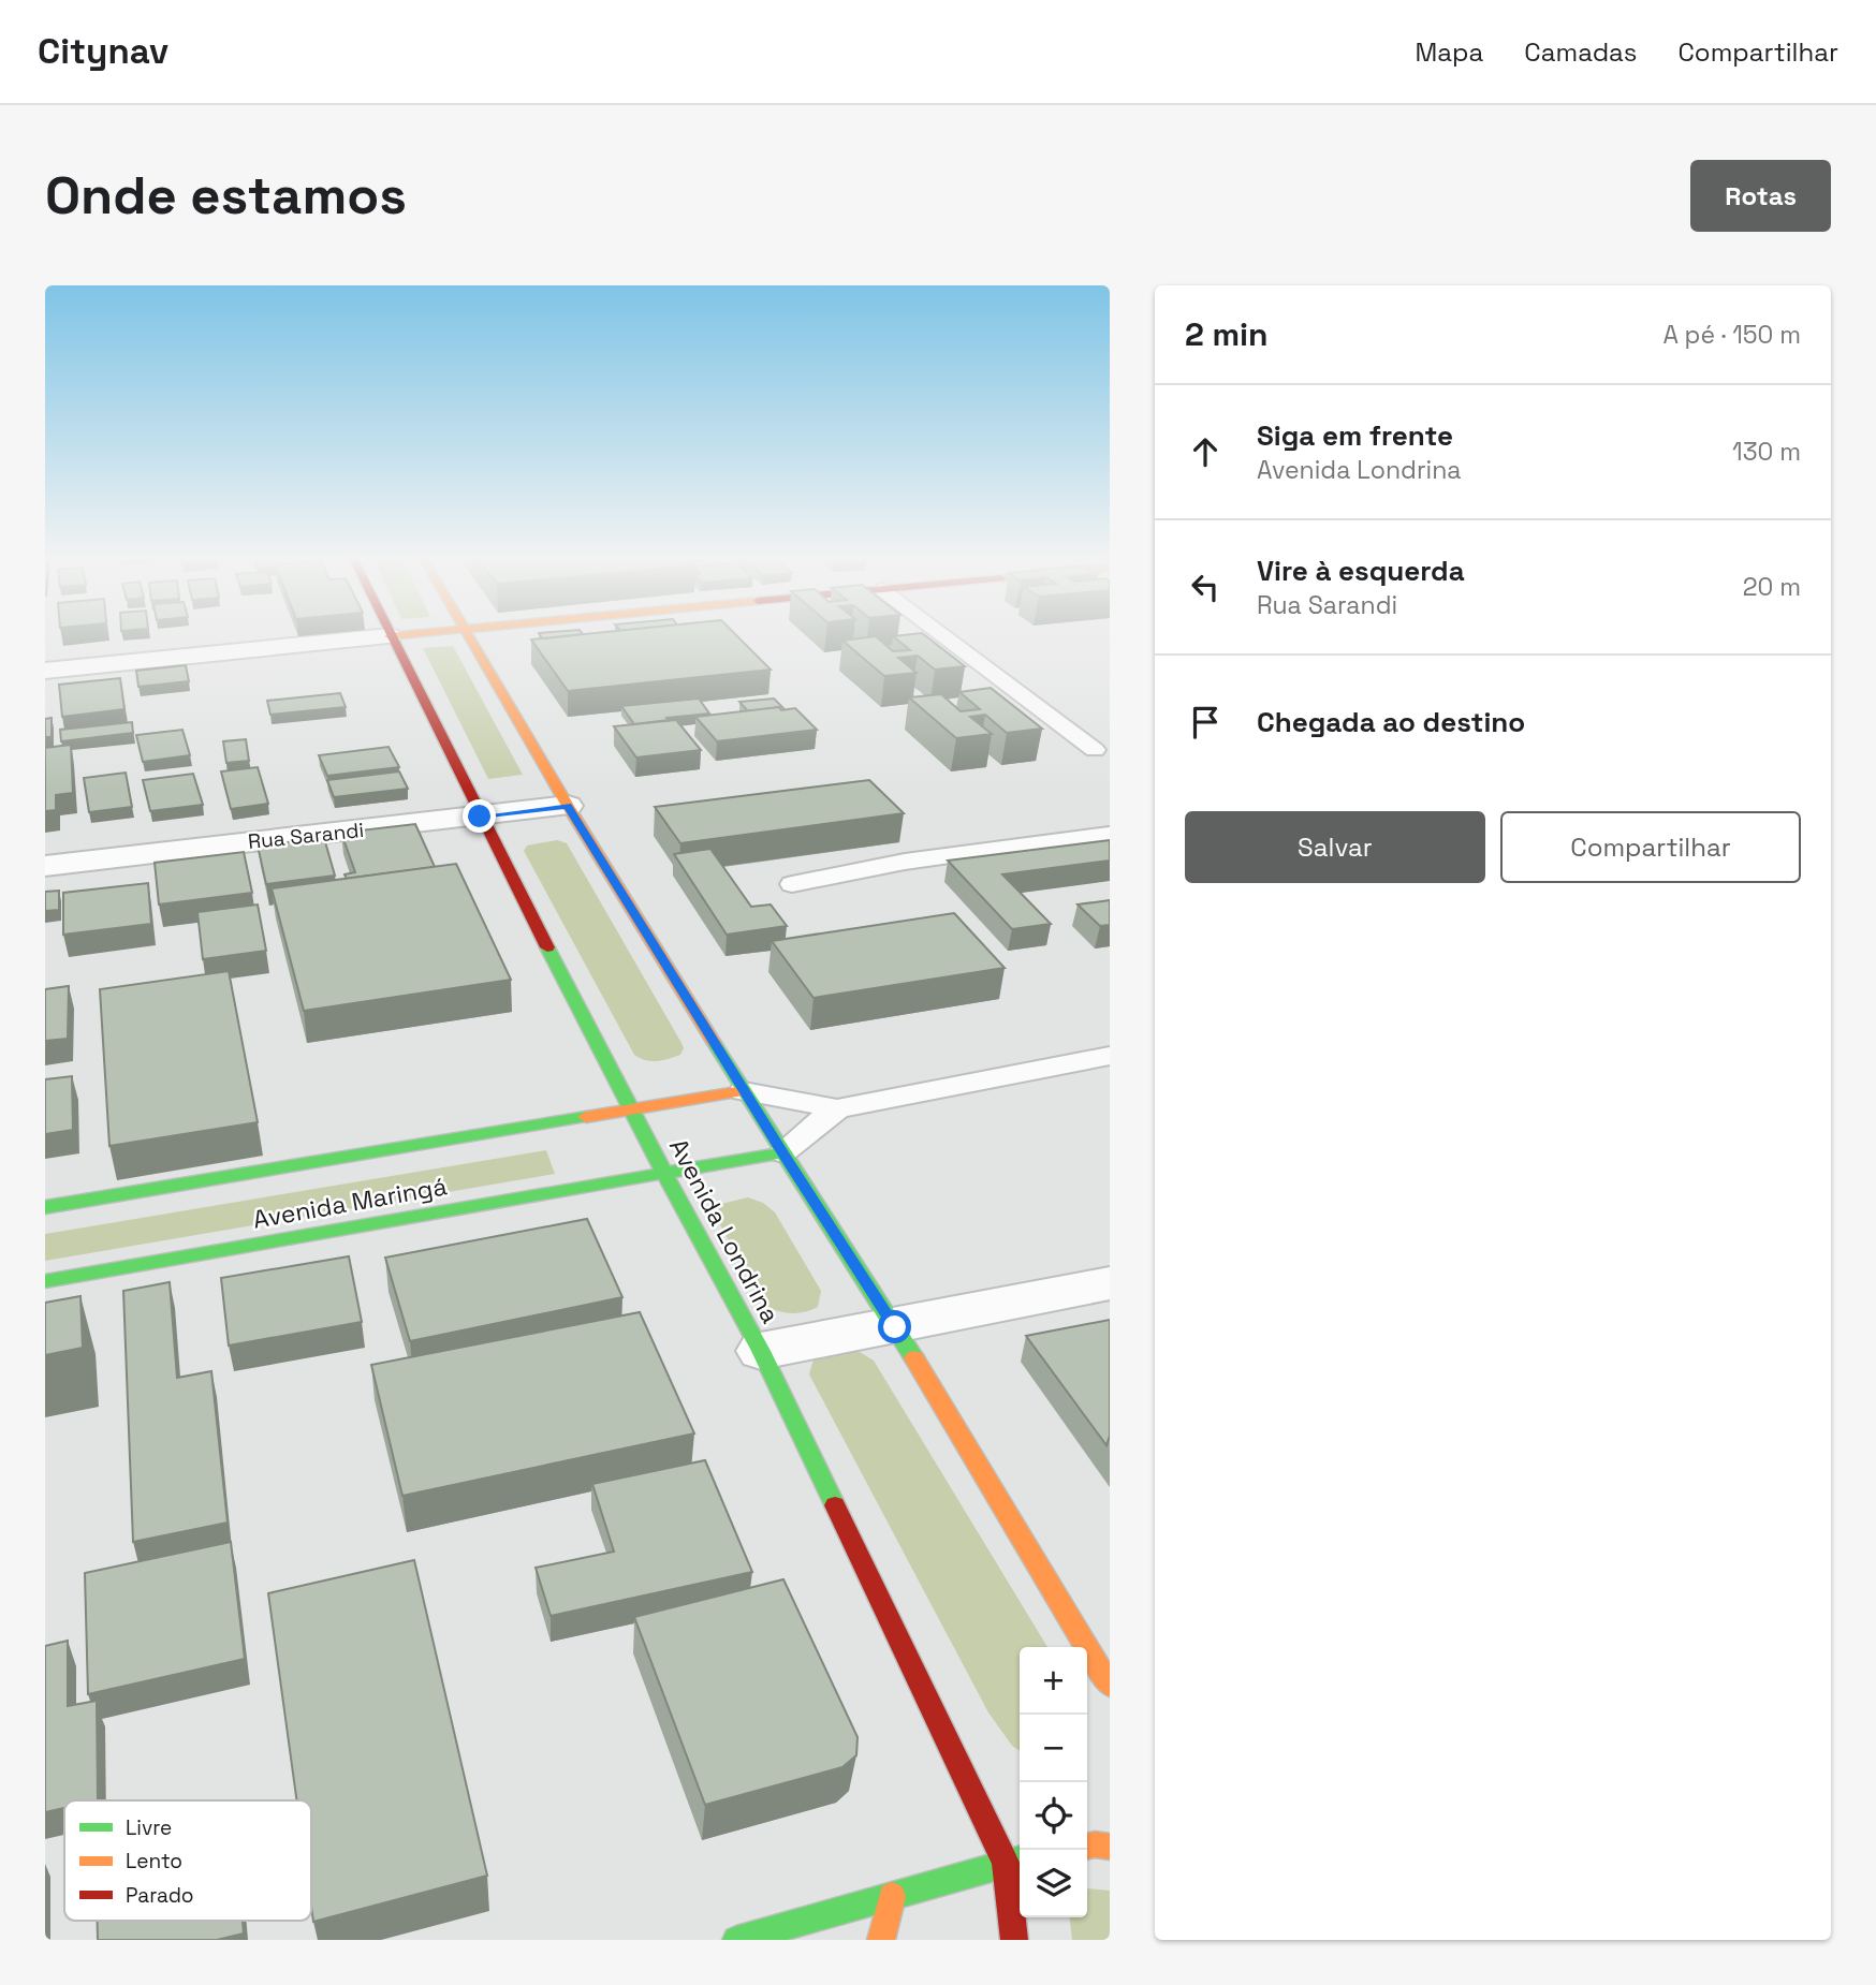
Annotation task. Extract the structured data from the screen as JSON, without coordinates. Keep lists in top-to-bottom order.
{
  "streets": {
    "main road": ["Avenida Maringá", "Avenida Londrina"],
    "street": ["Rua Sarandi"]
  },
  "crossings": [
    ["Rua Sarandi", "Avenida Londrina"],
    ["Avenida Maringá", "Avenida Londrina"]
  ],
  "legend": ["Livre", "Lento", "Parado"],
  "page": {
    "header": "Citynav",
    "nav": ["Mapa", "Camadas", "Compartilhar"],
    "buttons": [
      "Rotas",
      ["Salvar", "Compartilhar"]
    ],
    "title": "Onde estamos",
    "heading": ["2 min", "A pé · 150 m"],
    "list": [
      ["Siga em frente", "Avenida Londrina", "130 m"],
      ["Vire à esquerda", "Rua Sarandi", "20 m"],
      "Chegada ao destino"
    ],
    "map_buttons": ["+", "−"]
  }
}
